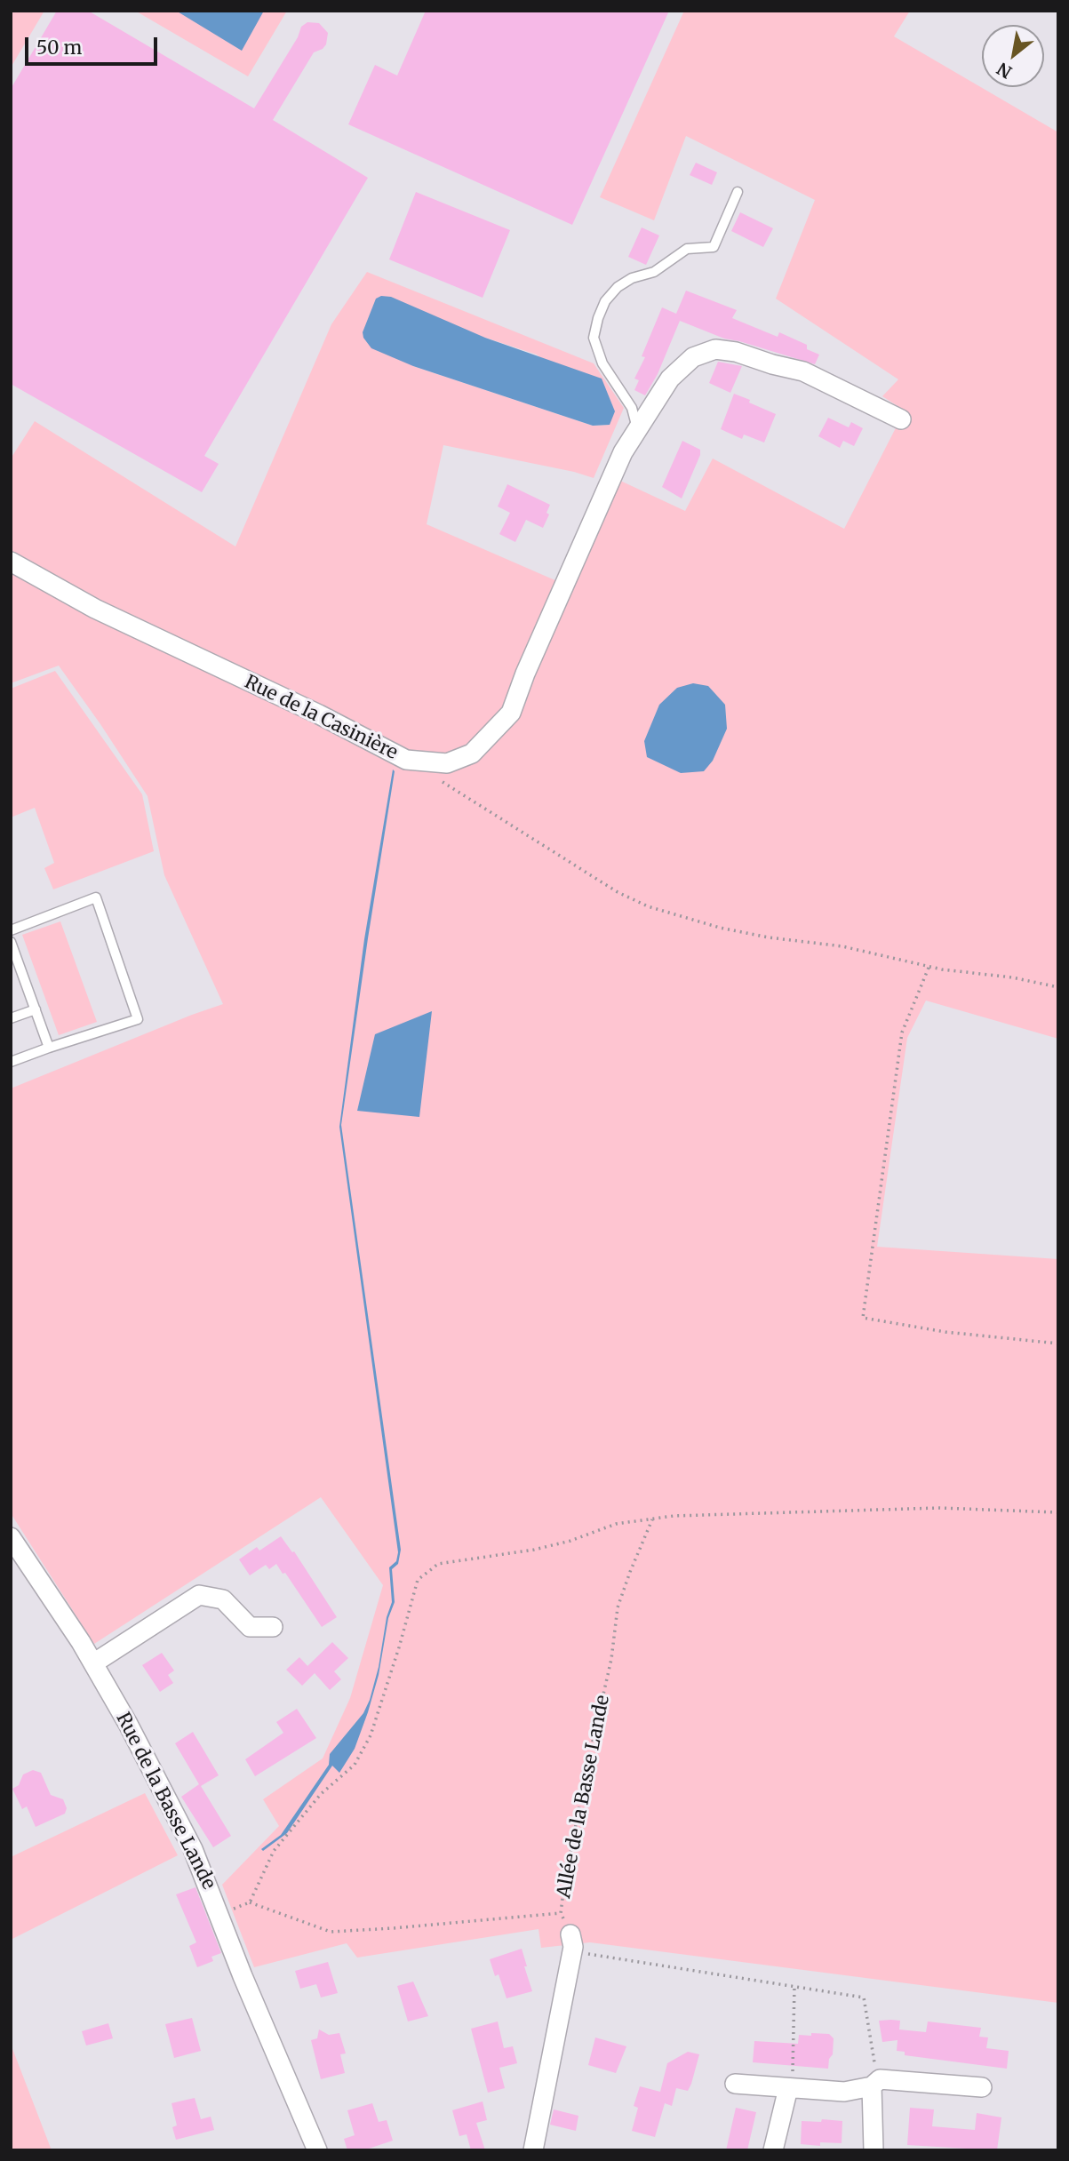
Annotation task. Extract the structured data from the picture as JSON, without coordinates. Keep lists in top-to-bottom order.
{
  "streets": {
    "street": ["Rue de la Casinière", "Rue de la Basse Lande"],
    "path": ["Allée de la Basse Lande"]
  },
  "scale_bar": "50 m",
  "north": "bottom left"
}
